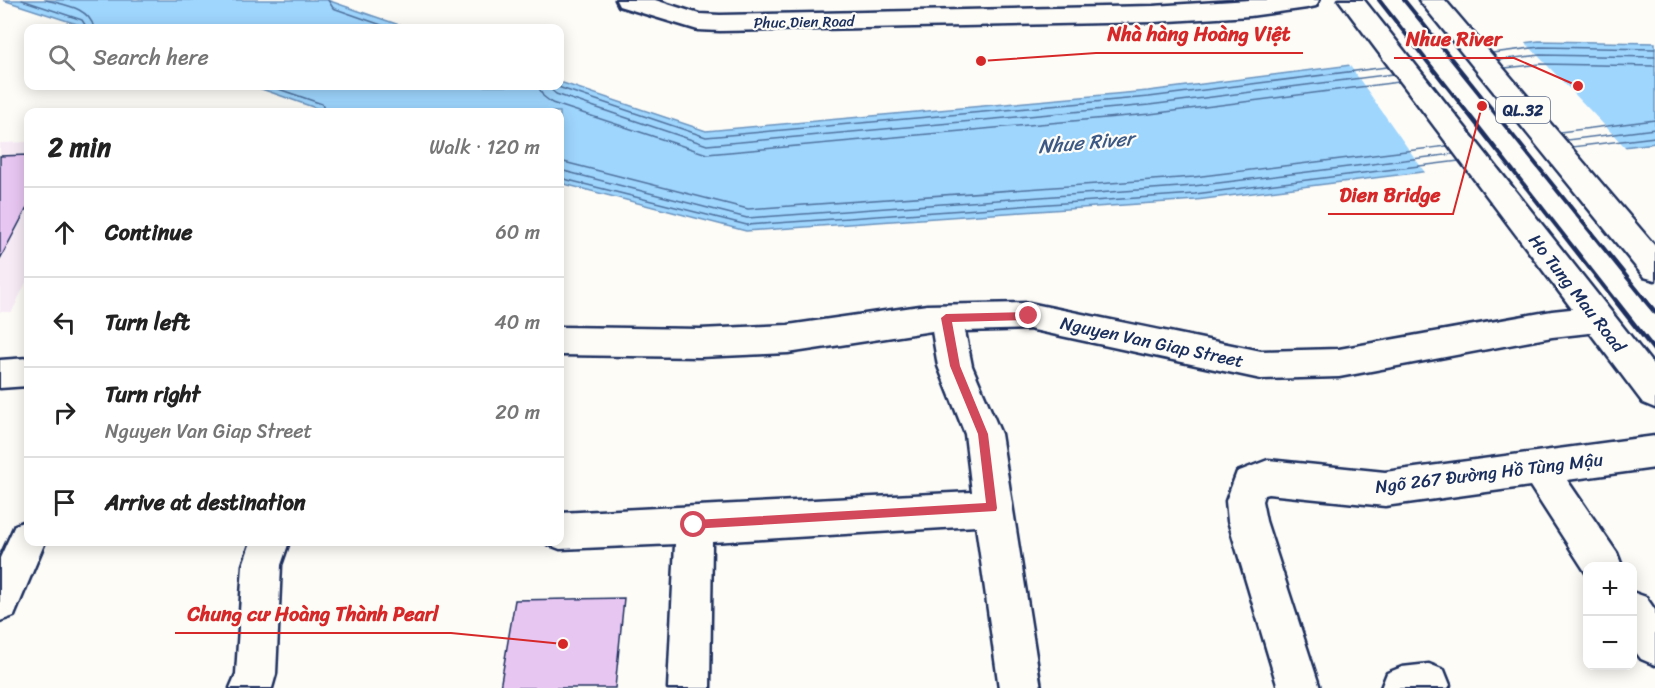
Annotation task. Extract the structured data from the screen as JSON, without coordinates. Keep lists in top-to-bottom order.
{
  "streets": {
    "main road": [
      "Phuc Dien Road",
      "QL.32",
      "Ho Tung Mau Road",
      "Nguyen Van Giap Street",
      "Ngõ 267 Đường Hồ Tùng Mậu"
    ]
  },
  "crossings": [
    ["Ho Tung Mau Road", "Nguyen Van Giap Street"]
  ],
  "water": ["Nhue River"],
  "places": [
    "Nhà hàng Hoàng Việt",
    "Nhue River",
    "Dien Bridge",
    "Chung cư Hoàng Thành Pearl"
  ],
  "page": {
    "search": "Search here",
    "heading": ["2 min", "Walk · 120 m"],
    "list": [
      ["Continue", "60 m"],
      ["Turn left", "40 m"],
      ["Turn right", "Nguyen Van Giap Street", "20 m"],
      "Arrive at destination"
    ],
    "map_buttons": ["+", "−"]
  }
}
